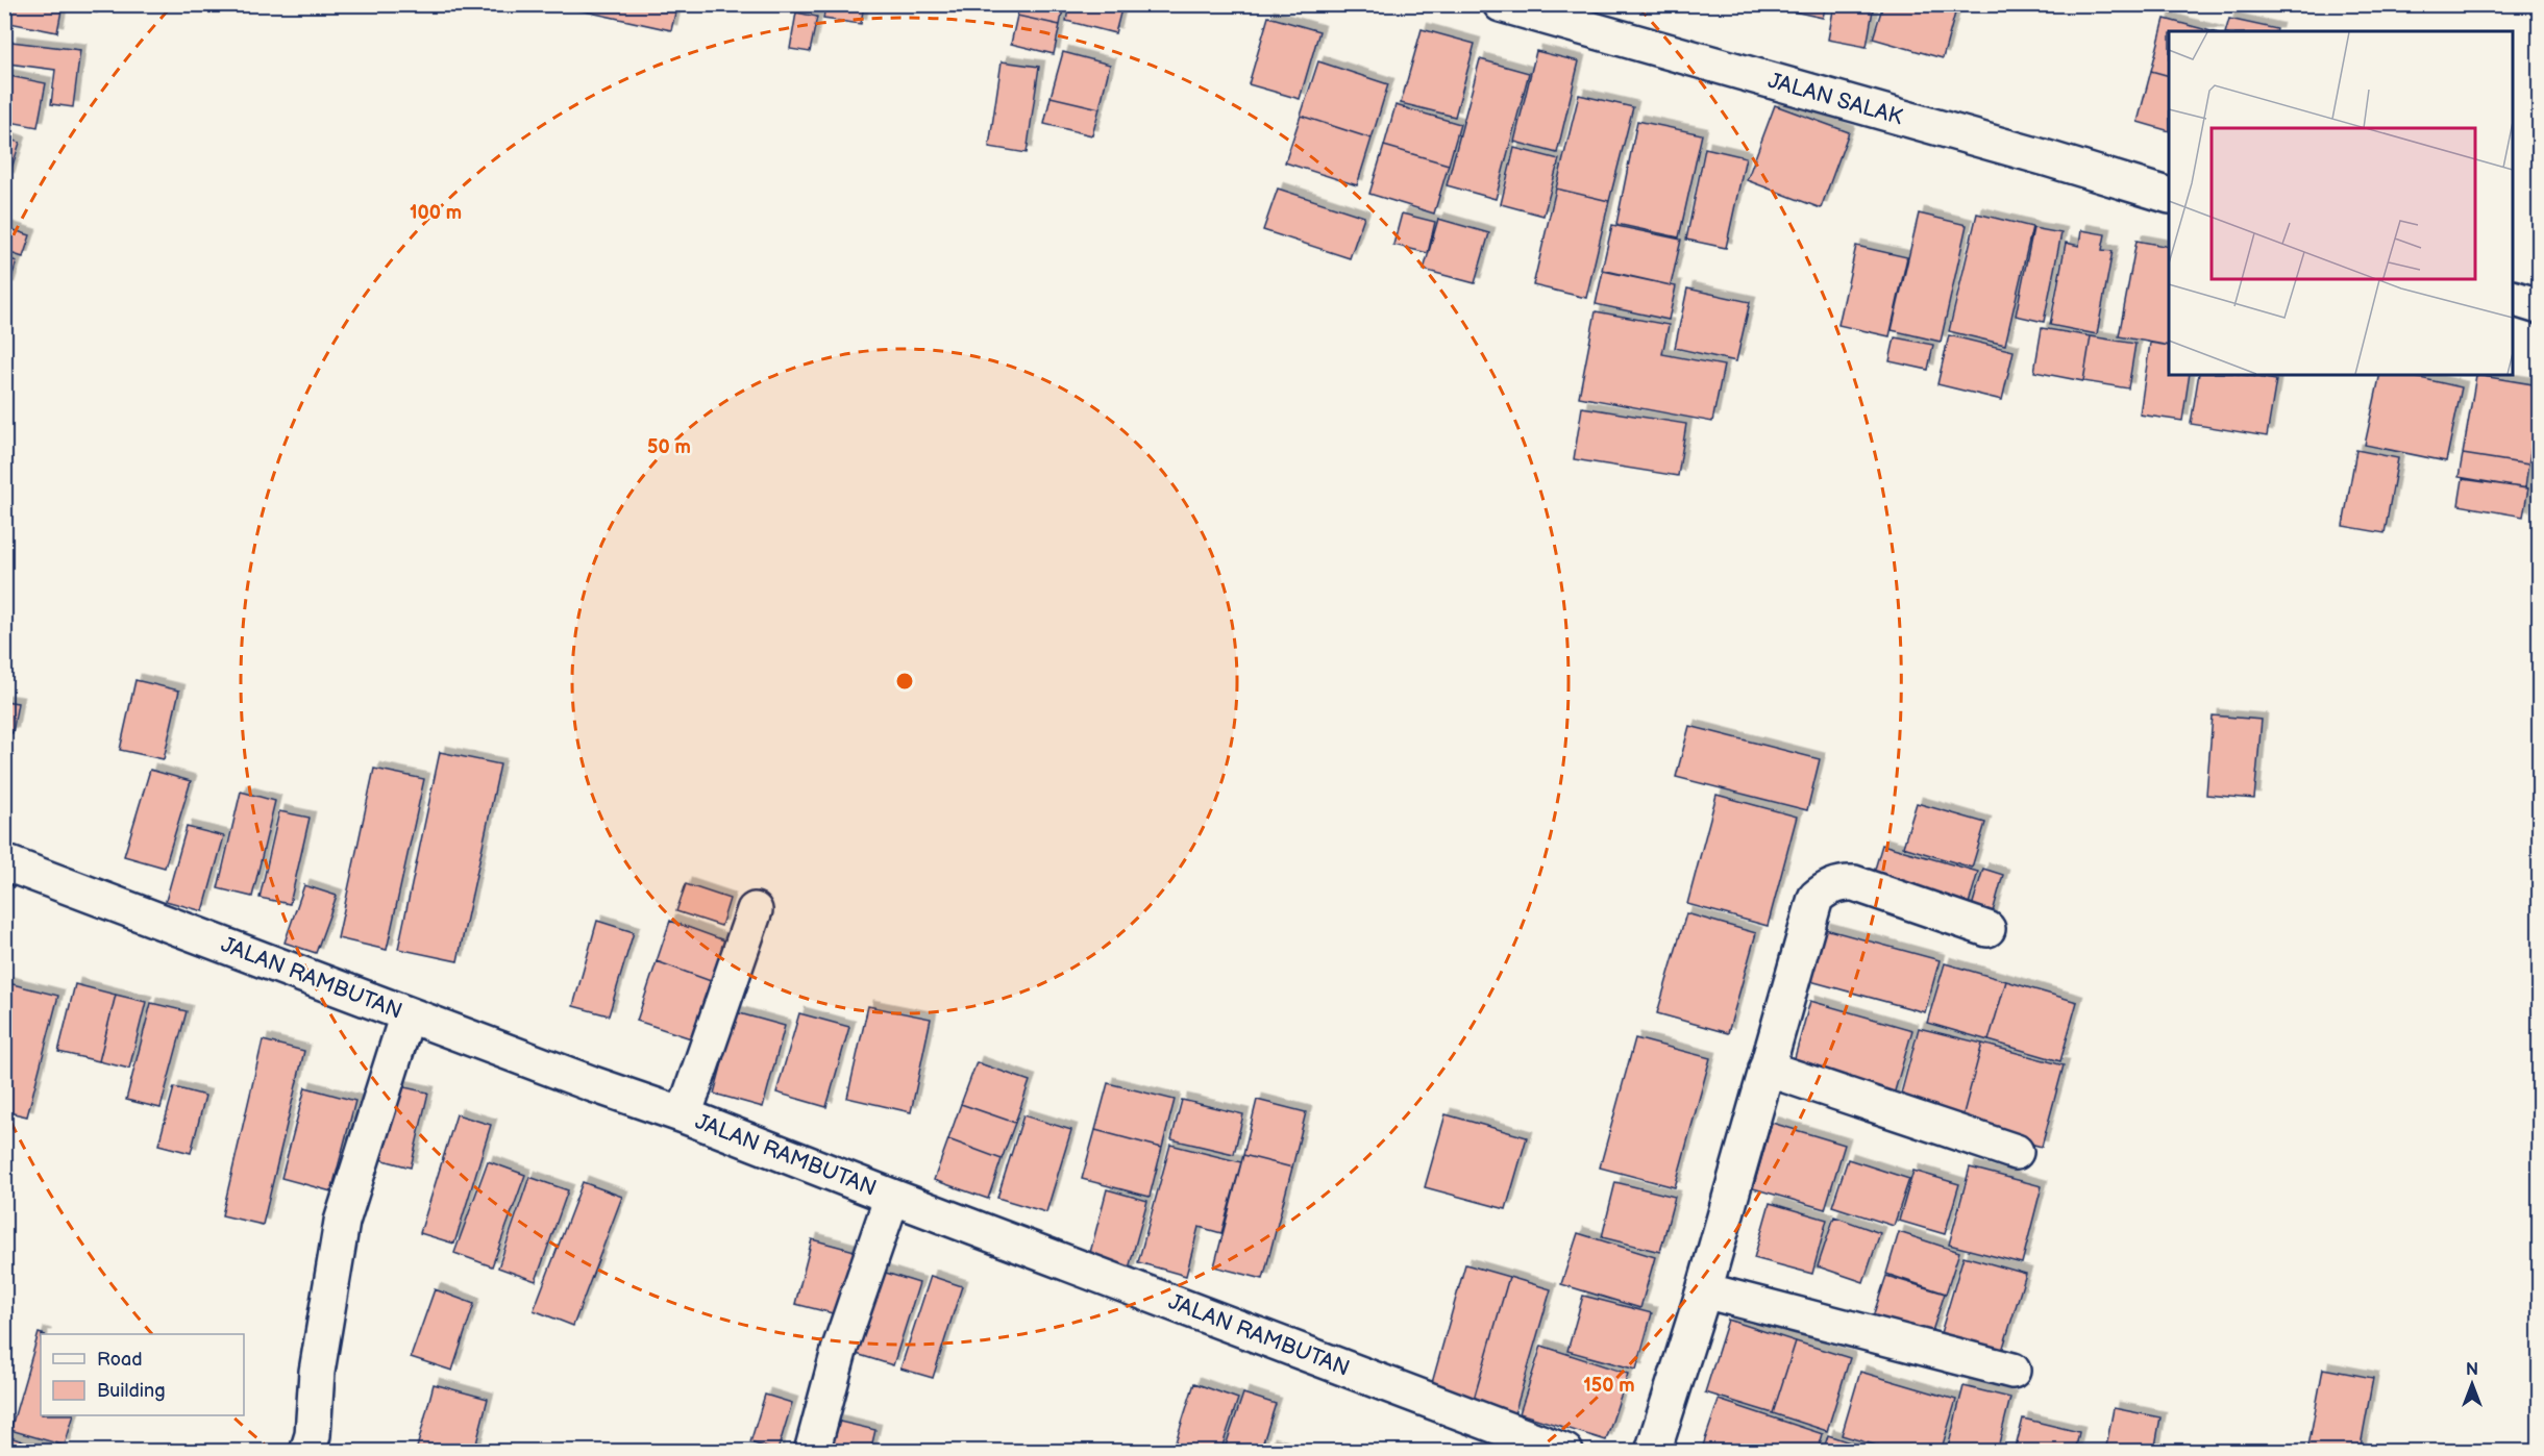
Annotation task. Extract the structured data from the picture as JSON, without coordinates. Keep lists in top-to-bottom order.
{
  "streets": {
    "street": ["JALAN SALAK", "JALAN RAMBUTAN"]
  },
  "legend": ["Road", "Building"],
  "north": "top",
  "rings": ["100 m", "50 m", "150 m"]
}
